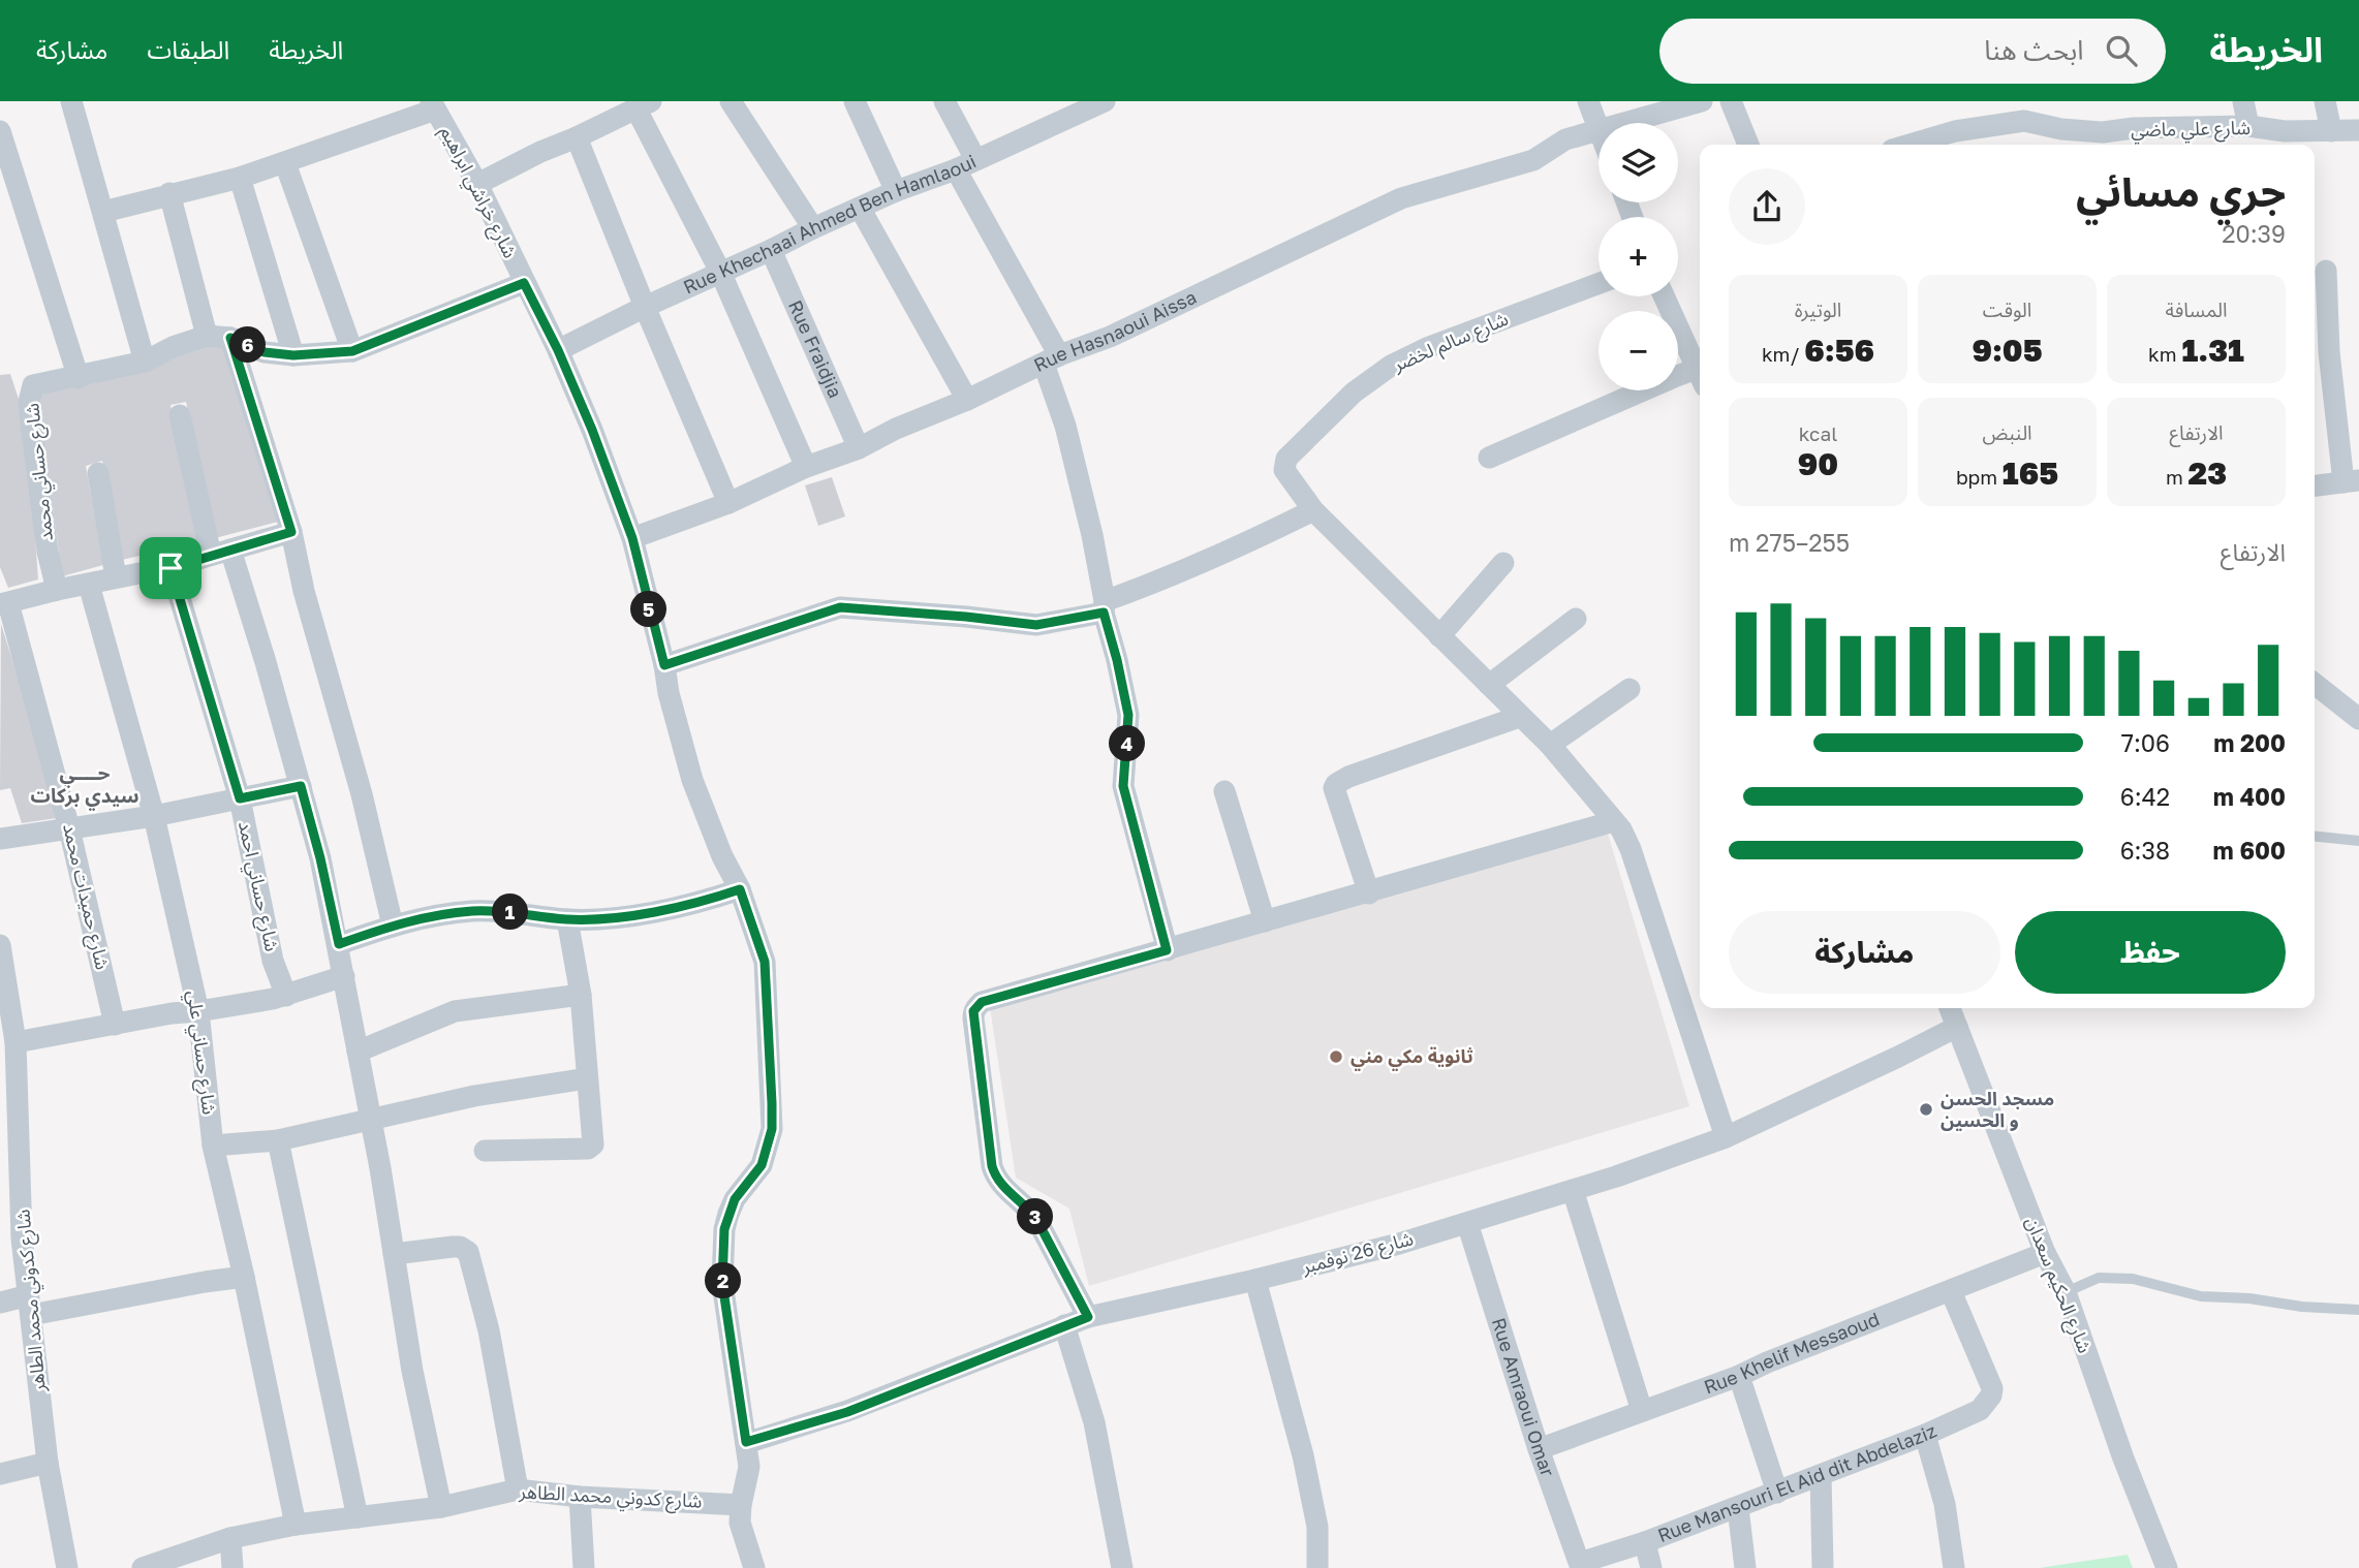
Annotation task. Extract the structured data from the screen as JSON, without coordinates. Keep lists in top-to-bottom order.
{
  "streets": {
    "street": [
      "شارع علي ماضي",
      "شارع خراشي ابراهيم",
      "Rue Khechaai Ahmed Ben Hamlaoui",
      "Rue Hasnaoui Aissa",
      "شارع سالم لخضر",
      "Rue Fraidjia",
      "شارع حساني محمد",
      "شارع حساني احمد",
      "شارع حميدات محمد",
      "شارع حساني علي",
      "شارع 26 نوفمبر",
      "شارع الحكيم سعدان",
      "شارع كدوني محمد الطاهر",
      "Rue Khelif Messaoud",
      "Rue Amraoui Omar",
      "Rue Mansouri El Aid dit Abdelaziz"
    ]
  },
  "crossings": [
    ["شارع خراشي ابراهيم", "Rue Khechaai Ahmed Ben Hamlaoui"],
    ["شارع خراشي ابراهيم", "Rue Hasnaoui Aissa"],
    ["شارع خراشي ابراهيم", "شارع حساني محمد"],
    ["شارع خراشي ابراهيم", "شارع 26 نوفمبر"],
    ["شارع خراشي ابراهيم", "شارع كدوني محمد الطاهر"],
    ["Rue Khechaai Ahmed Ben Hamlaoui", "Rue Fraidjia"],
    ["Rue Hasnaoui Aissa", "Rue Fraidjia"],
    ["شارع حساني علي", "شارع كدوني محمد الطاهر"],
    ["شارع 26 نوفمبر", "شارع الحكيم سعدان"],
    ["شارع 26 نوفمبر", "Rue Amraoui Omar"],
    ["شارع الحكيم سعدان", "Rue Khelif Messaoud"],
    ["Rue Khelif Messaoud", "Rue Amraoui Omar"],
    ["Rue Khelif Messaoud", "Rue Mansouri El Aid dit Abdelaziz"],
    ["Rue Amraoui Omar", "Rue Mansouri El Aid dit Abdelaziz"]
  ],
  "districts": ["حــــي سيدي بركات"],
  "places": ["ثانوية مكي مني", "مسجد الحسن و الحسين"],
  "page": {
    "header": "الخريطة",
    "search": "ابحث هنا",
    "nav": ["الخريطة", "الطبقات", "مشاركة"],
    "map_buttons": ["+", "−"],
    "heading": ["جري مسائي", "20:39"],
    "stats": [
      ["المسافة", "1.31 km"],
      ["الوقت", "9:05"],
      ["الوتيرة", "6:56 /km"],
      ["الارتفاع", "23 m"],
      ["النبض", "165 bpm"],
      ["kcal", "90"]
    ],
    "pins": [
      "6",
      "5",
      "4",
      "1",
      "3",
      "2"
    ],
    "chart": ["الارتفاع", "255–275 m"],
    "list": [
      {
        "name": "200 m",
        "note": "7:06"
      },
      {
        "name": "400 m",
        "note": "6:42"
      },
      {
        "name": "600 m",
        "note": "6:38"
      }
    ],
    "buttons": ["حفظ", "مشاركة"]
  }
}
